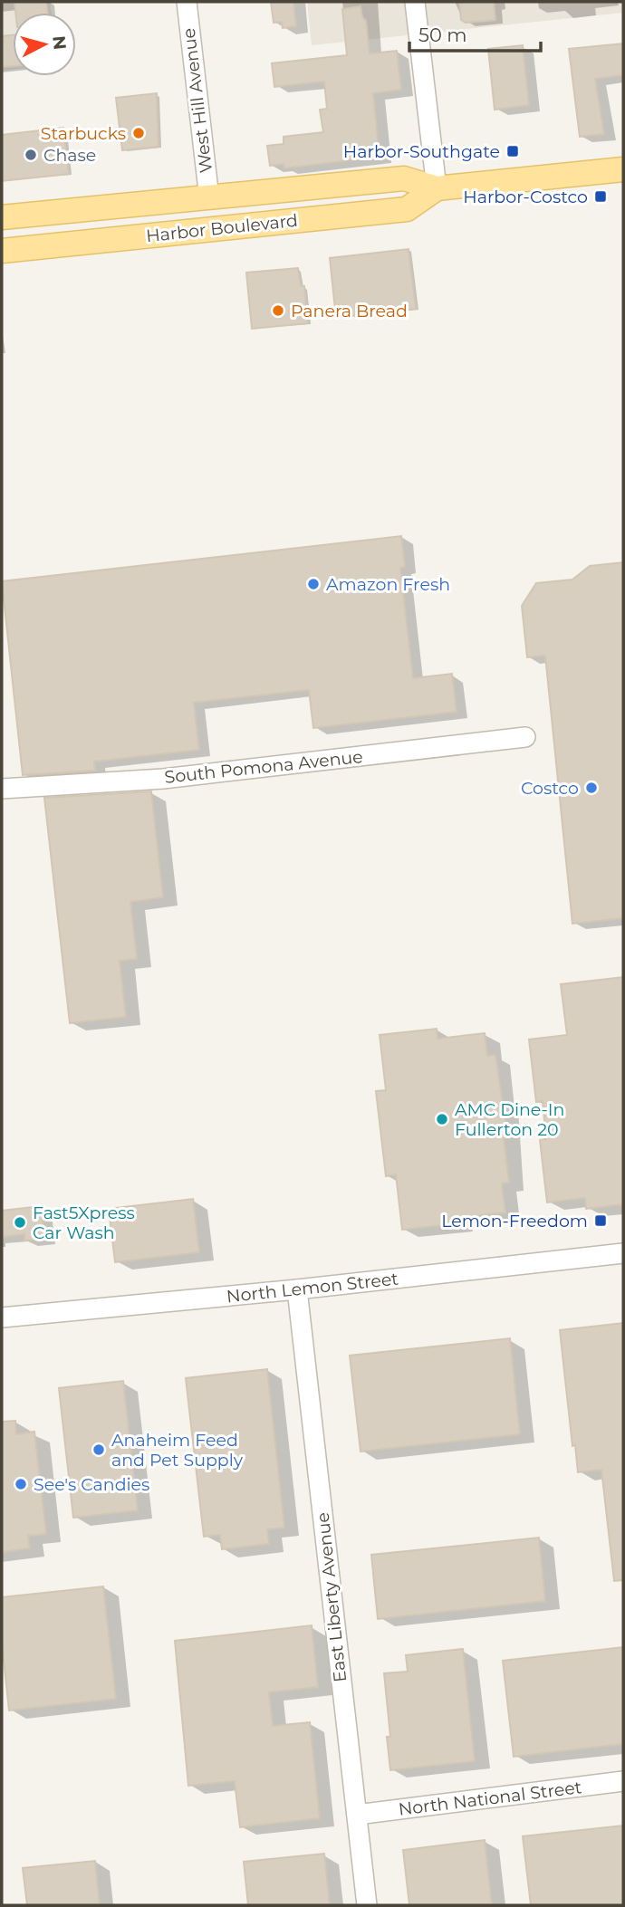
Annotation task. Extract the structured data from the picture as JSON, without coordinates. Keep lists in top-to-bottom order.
{
  "streets": {
    "main road": ["Harbor Boulevard"],
    "street": [
      "West Hill Avenue",
      "South Pomona Avenue",
      "North Lemon Street",
      "East Liberty Avenue",
      "North National Street"
    ]
  },
  "crossings": [
    ["West Hill Avenue", "Harbor Boulevard"],
    ["North Lemon Street", "East Liberty Avenue"],
    ["East Liberty Avenue", "North National Street"]
  ],
  "places": {
    "other": [
      "Starbucks",
      "Chase",
      "Panera Bread",
      "Amazon Fresh",
      "Costco",
      "AMC Dine-In Fullerton 20",
      "Fast5Xpress Car Wash",
      "Anaheim Feed and Pet Supply",
      "See's Candies"
    ],
    "transit": ["Harbor-Southgate", "Harbor-Costco", "Lemon-Freedom"]
  },
  "scale_bar": "50 m",
  "north": "right"
}
